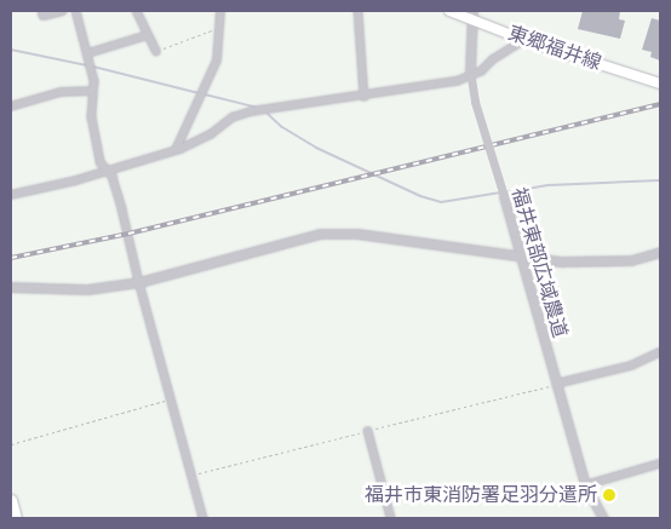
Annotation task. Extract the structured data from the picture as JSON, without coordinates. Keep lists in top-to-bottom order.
{
  "streets": {
    "main road": ["東郷福井線"],
    "street": ["福井東部広域農道"]
  },
  "crossings": [
    ["東郷福井線", "福井東部広域農道"]
  ],
  "places": ["福井市東消防署足羽分遣所"]
}
